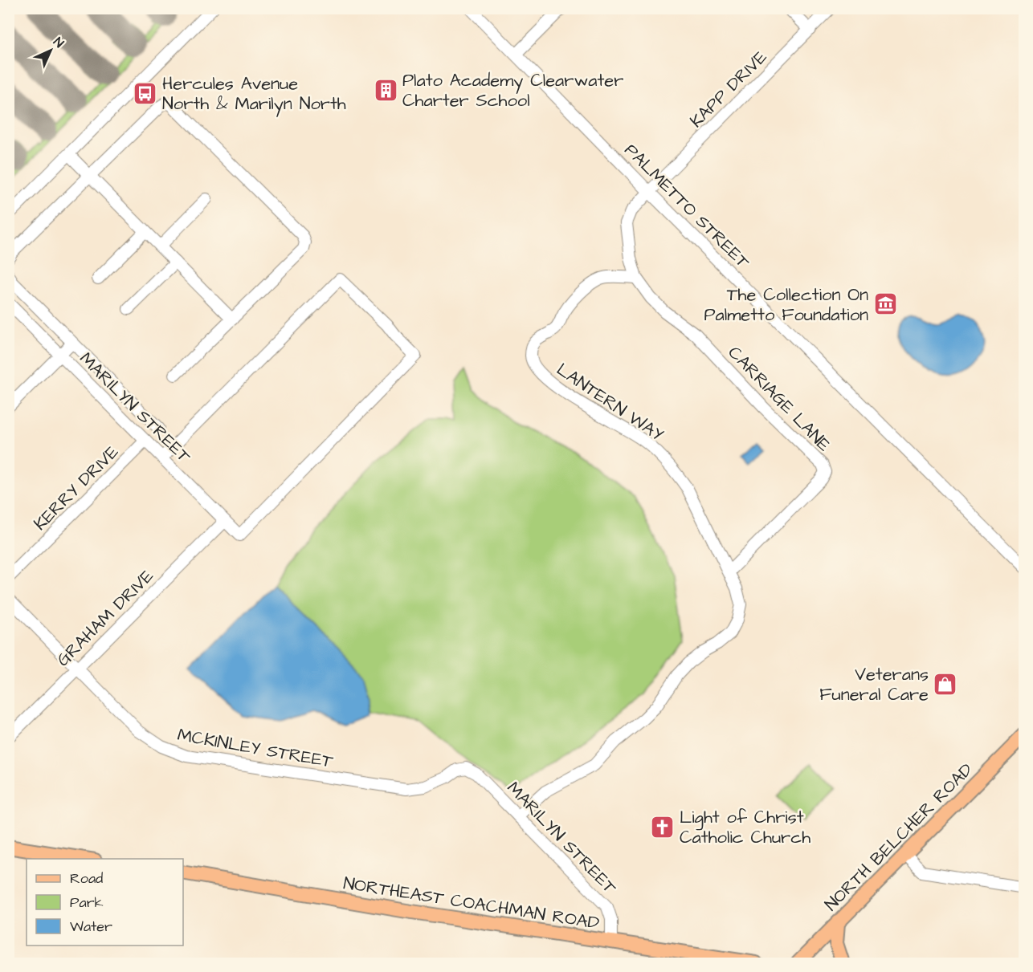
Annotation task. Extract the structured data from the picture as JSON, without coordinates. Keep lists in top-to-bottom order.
{
  "streets": {
    "main road": ["NORTH BELCHER ROAD", "NORTHEAST COACHMAN ROAD"],
    "street": [
      "KAPP DRIVE",
      "PALMETTO STREET",
      "CARRIAGE LANE",
      "LANTERN WAY",
      "MARILYN STREET",
      "KERRY DRIVE",
      "GRAHAM DRIVE",
      "MCKINLEY STREET"
    ]
  },
  "crossings": [
    ["KAPP DRIVE", "PALMETTO STREET"],
    ["KAPP DRIVE", "CARRIAGE LANE"],
    ["PALMETTO STREET", "CARRIAGE LANE"],
    ["CARRIAGE LANE", "LANTERN WAY"],
    ["LANTERN WAY", "MARILYN STREET"],
    ["MARILYN STREET", "KERRY DRIVE"],
    ["MARILYN STREET", "GRAHAM DRIVE"],
    ["MARILYN STREET", "MCKINLEY STREET"],
    ["MARILYN STREET", "NORTHEAST COACHMAN ROAD"],
    ["GRAHAM DRIVE", "MCKINLEY STREET"]
  ],
  "places": {
    "building": ["Plato Academy Clearwater Charter School"],
    "bus stop": ["Hercules Avenue North & Marilyn North"],
    "museum": ["The Collection On Palmetto Foundation"],
    "shop": ["Veterans Funeral Care"],
    "church": ["Light of Christ Catholic Church"]
  },
  "legend": ["Road", "Park", "Water"],
  "north": "top right"
}
